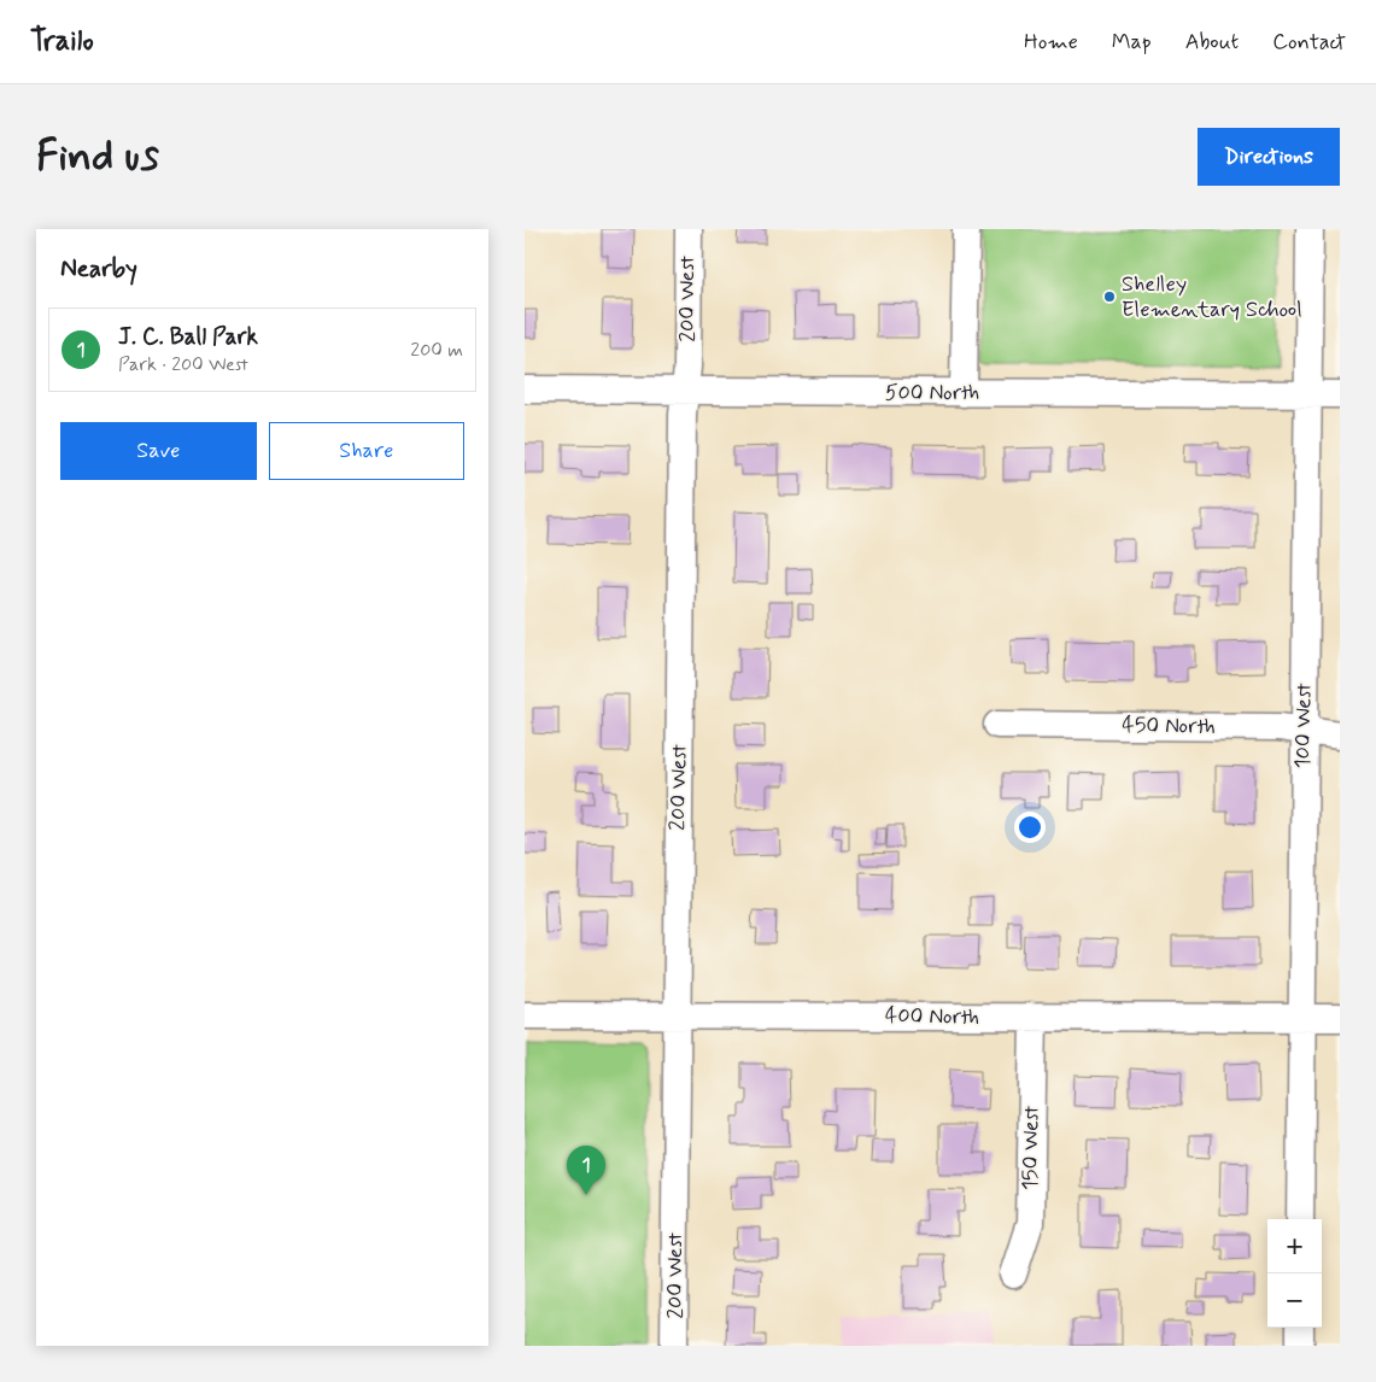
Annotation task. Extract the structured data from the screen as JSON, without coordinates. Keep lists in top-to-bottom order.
{
  "streets": {
    "street": [
      "200 West",
      "500 North",
      "450 North",
      "100 West",
      "400 North",
      "150 West"
    ]
  },
  "crossings": [
    ["200 West", "500 North"],
    ["200 West", "400 North"],
    ["500 North", "100 West"],
    ["450 North", "100 West"],
    ["100 West", "400 North"],
    ["400 North", "150 West"]
  ],
  "places": ["Shelley Elementary School"],
  "page": {
    "header": "Trailo",
    "nav": [
      "Home",
      "Map",
      "About",
      "Contact"
    ],
    "buttons": [
      "Directions",
      ["Save", "Share"]
    ],
    "title": "Find us",
    "heading": "Nearby",
    "list": [
      {
        "mark": "1",
        "name": "J. C. Ball Park",
        "note": "Park · 200 West",
        "value": "200 m"
      }
    ],
    "pins": "1",
    "map_buttons": ["+", "−"]
  }
}
